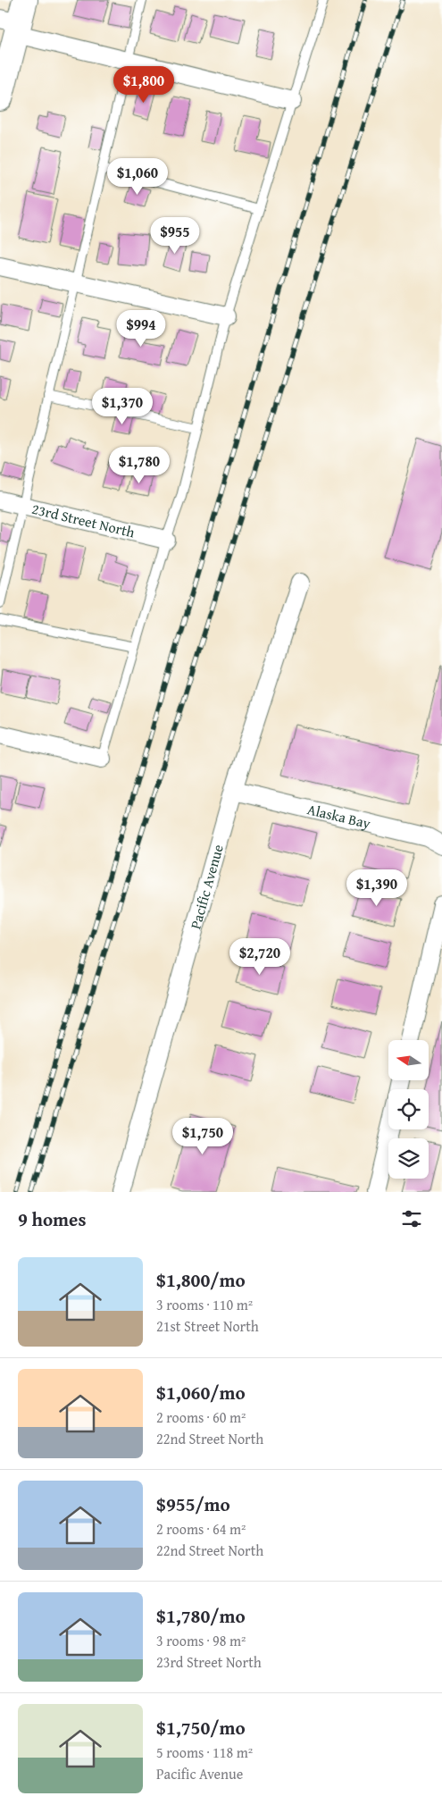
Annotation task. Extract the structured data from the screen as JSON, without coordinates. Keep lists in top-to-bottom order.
{
  "streets": {
    "street": ["23rd Street North", "Alaska Bay", "Pacific Avenue"]
  },
  "crossings": [
    ["Alaska Bay", "Pacific Avenue"]
  ],
  "north": "left",
  "page": {
    "price": [
      "$1,800",
      "$1,060",
      "$955",
      "$994",
      "$1,370",
      "$1,780",
      "$1,390",
      "$2,720",
      "$1,750"
    ],
    "heading": "9 homes",
    "list": [
      {
        "name": "$1,800/mo",
        "note": "3 rooms · 110 m² · 21st Street North"
      },
      {
        "name": "$1,060/mo",
        "note": "2 rooms · 60 m² · 22nd Street North"
      },
      {
        "name": "$955/mo",
        "note": "2 rooms · 64 m² · 22nd Street North"
      },
      {
        "name": "$1,780/mo",
        "note": "3 rooms · 98 m² · 23rd Street North"
      },
      {
        "name": "$1,750/mo",
        "note": "5 rooms · 118 m² · Pacific Avenue"
      }
    ]
  }
}
